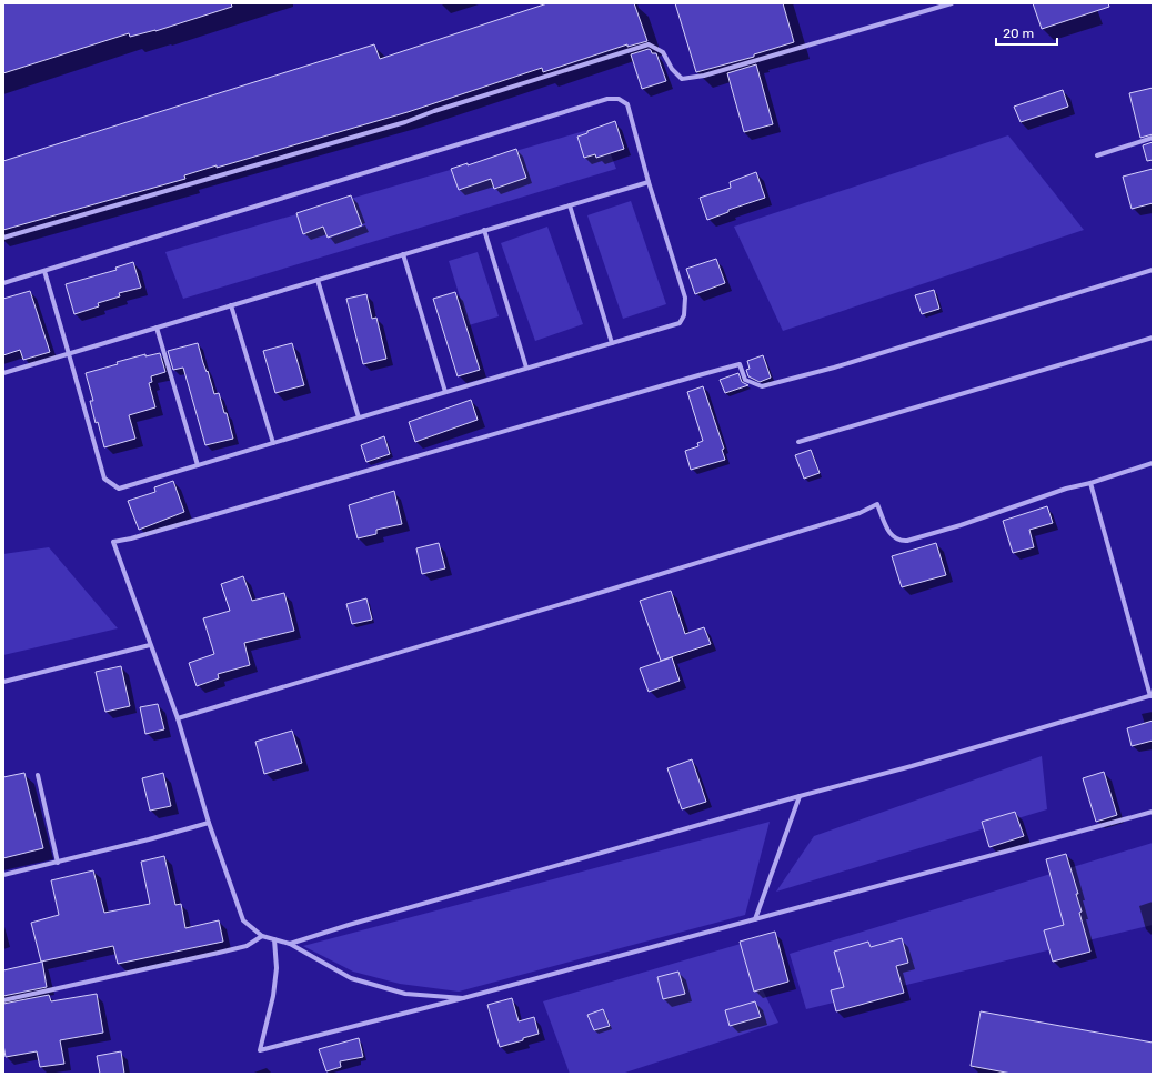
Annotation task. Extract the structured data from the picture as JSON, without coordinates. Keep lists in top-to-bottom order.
{
  "scale_bar": "20 m"
}
